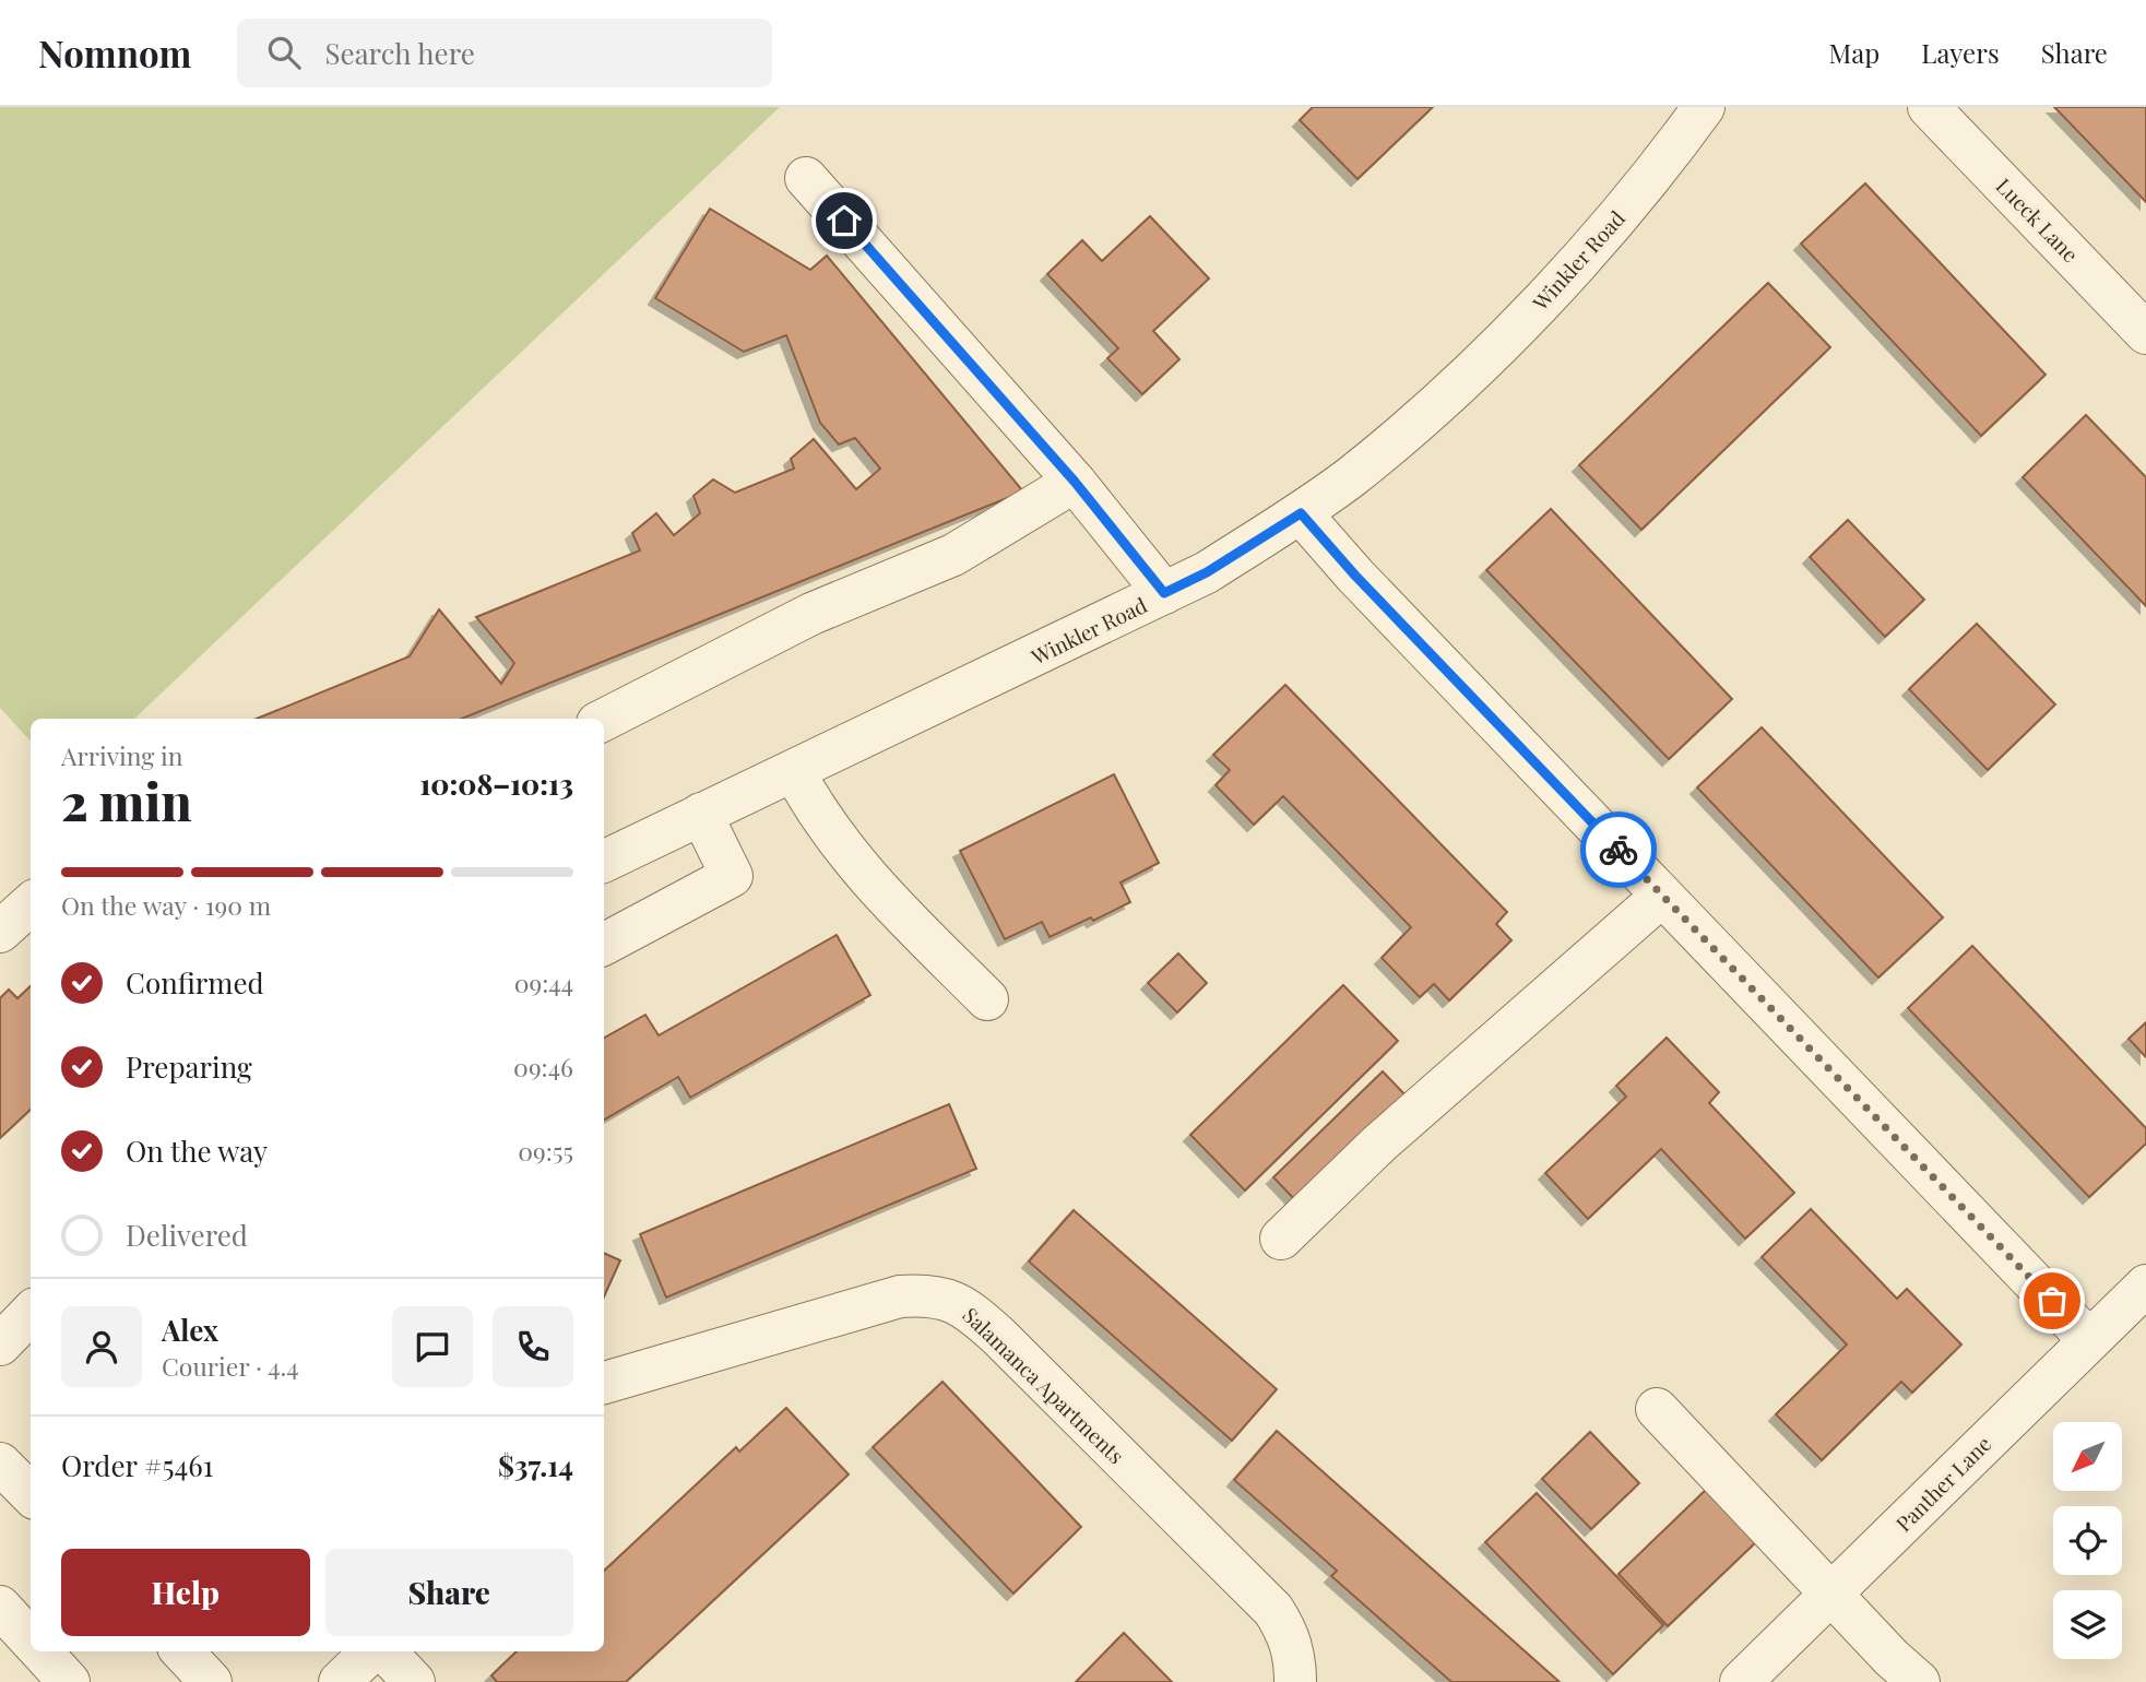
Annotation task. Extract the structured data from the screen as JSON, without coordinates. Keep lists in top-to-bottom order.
{
  "streets": {
    "street": [
      "Lueck Lane",
      "Winkler Road",
      "Salamanca Apartments",
      "Panther Lane"
    ]
  },
  "north": "bottom left",
  "page": {
    "header": "Nomnom",
    "search": "Search here",
    "nav": ["Map", "Layers", "Share"],
    "heading": ["2 min", "Arriving in", "10:08–10:13"],
    "panel": [
      "Alex",
      "Courier · 4.4",
      "Order #5461",
      "$37.14"
    ],
    "bar": "On the way · 190 m",
    "list": [
      ["Confirmed", "09:44"],
      ["Preparing", "09:46"],
      ["On the way", "09:55"],
      "Delivered"
    ],
    "buttons": ["Help", "Share"]
  }
}
